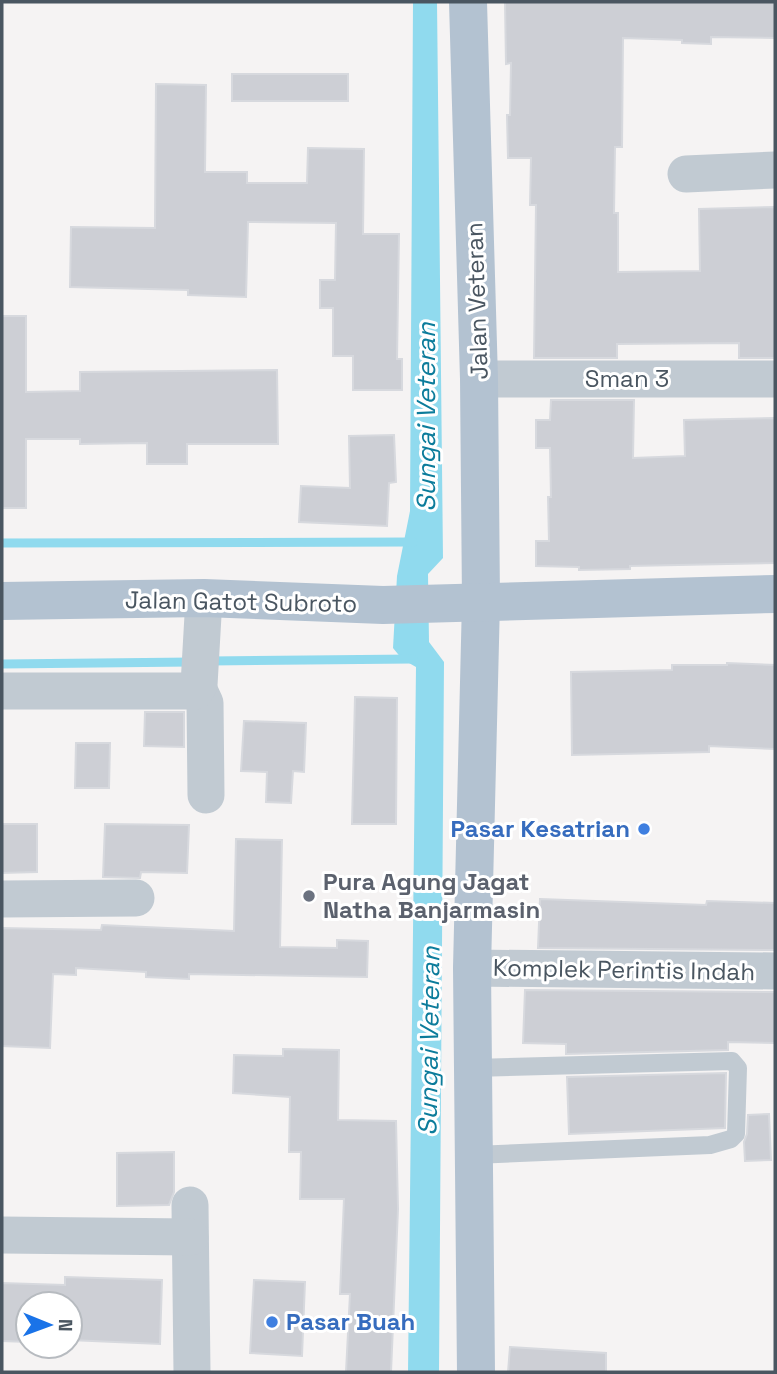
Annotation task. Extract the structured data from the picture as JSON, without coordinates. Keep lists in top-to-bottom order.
{
  "streets": {
    "main road": ["Jalan Veteran", "Jalan Gatot Subroto"],
    "street": ["Sman 3", "Komplek Perintis Indah"]
  },
  "crossings": [
    ["Jalan Veteran", "Sman 3"],
    ["Jalan Veteran", "Jalan Gatot Subroto"],
    ["Jalan Veteran", "Komplek Perintis Indah"]
  ],
  "water": ["Sungai Veteran"],
  "places": ["Pasar Kesatrian", "Pura Agung Jagat Natha Banjarmasin", "Pasar Buah"],
  "north": "right"
}
